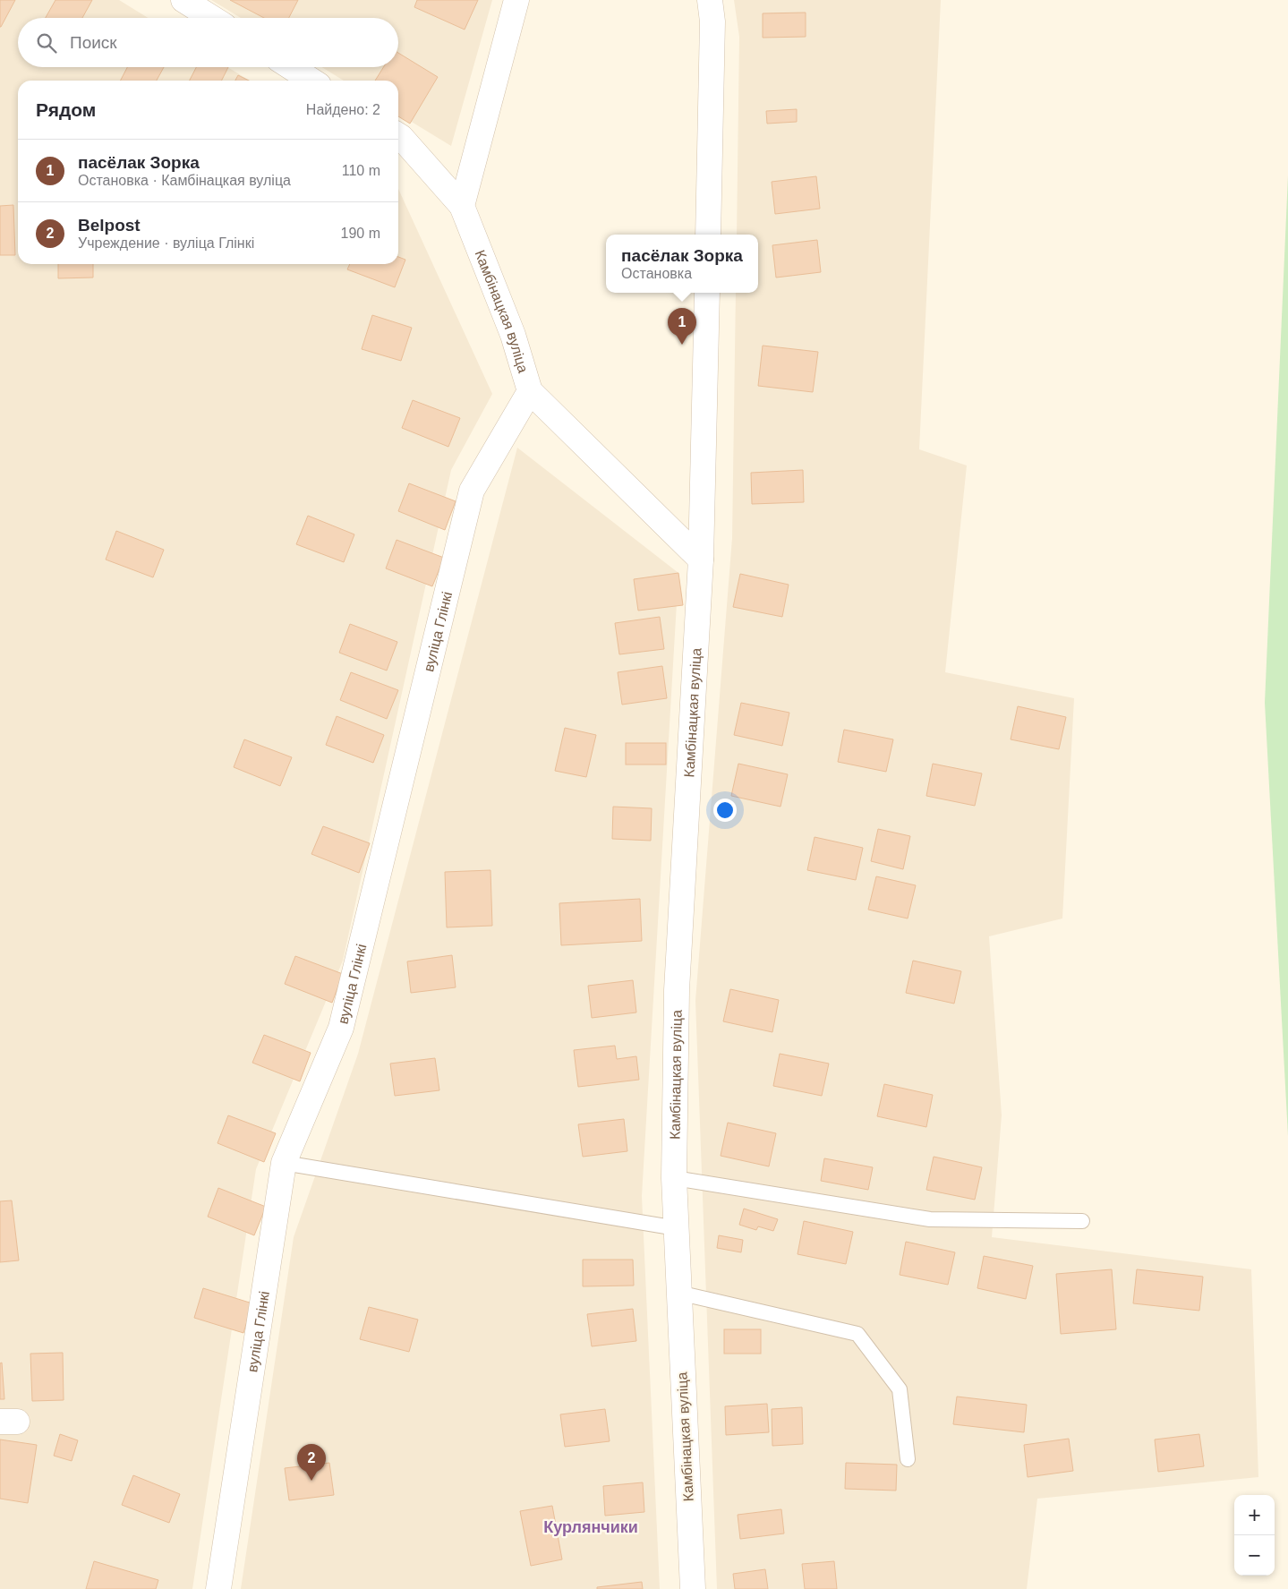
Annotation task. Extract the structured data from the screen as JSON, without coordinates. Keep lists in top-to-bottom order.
{
  "streets": {
    "street": ["Камбінацкая вуліца", "вуліца Глінкі"]
  },
  "crossings": [
    ["Камбінацкая вуліца", "вуліца Глінкі"]
  ],
  "districts": ["Курлянчики"],
  "page": {
    "search": "Поиск",
    "heading": ["Рядом", "Найдено: 2"],
    "list": [
      {
        "mark": "1",
        "name": "пасёлак Зорка",
        "note": "Остановка · Камбінацкая вуліца",
        "value": "110 m"
      },
      {
        "mark": "2",
        "name": "Belpost",
        "note": "Учреждение · вуліца Глінкі",
        "value": "190 m"
      }
    ],
    "popup": ["пасёлак Зорка", "Остановка"],
    "pins": ["1", "2"],
    "map_buttons": ["+", "−"]
  }
}
